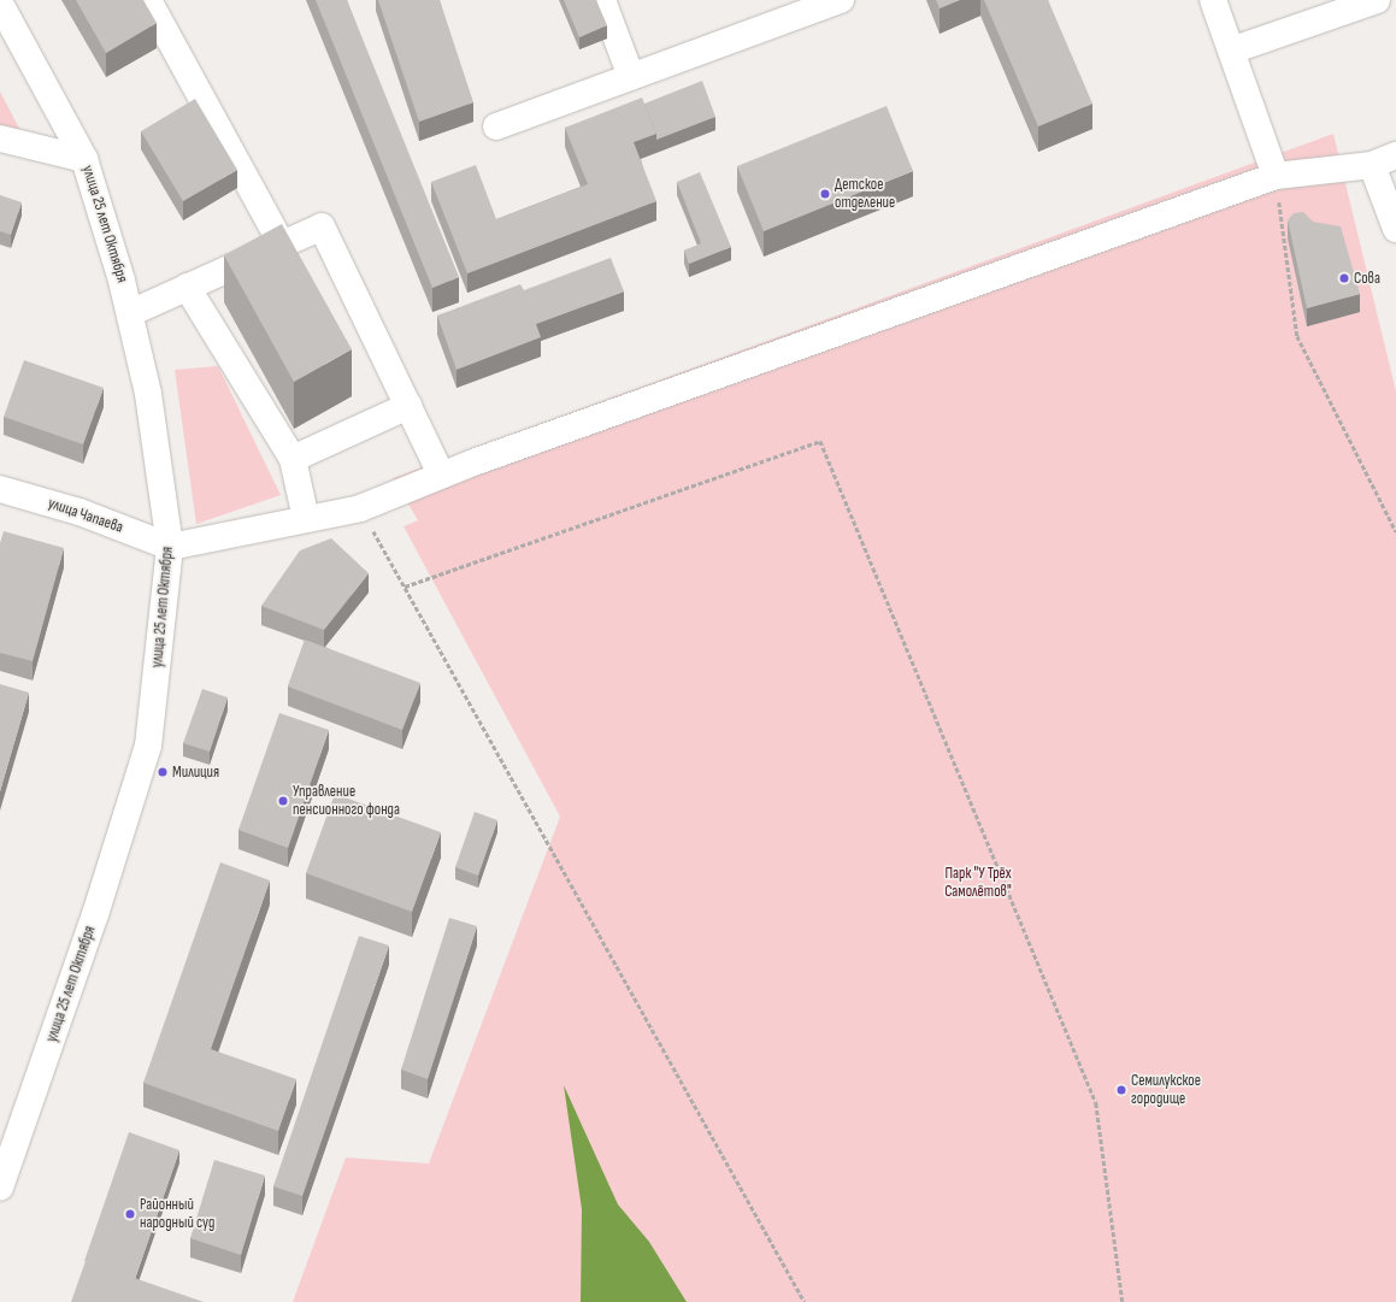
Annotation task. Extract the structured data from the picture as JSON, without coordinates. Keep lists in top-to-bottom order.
{
  "streets": {
    "street": ["улица 25 лет Октября", "улица Чапаева"]
  },
  "crossings": [
    ["улица 25 лет Октября", "улица Чапаева"]
  ],
  "parks": ["Парк \"У Трёх Самолётов\""],
  "places": [
    "Детское отделение",
    "Сова",
    "Милиция",
    "Управление пенсионного фонда",
    "Семилукское городище",
    "Районный народный суд"
  ]
}
